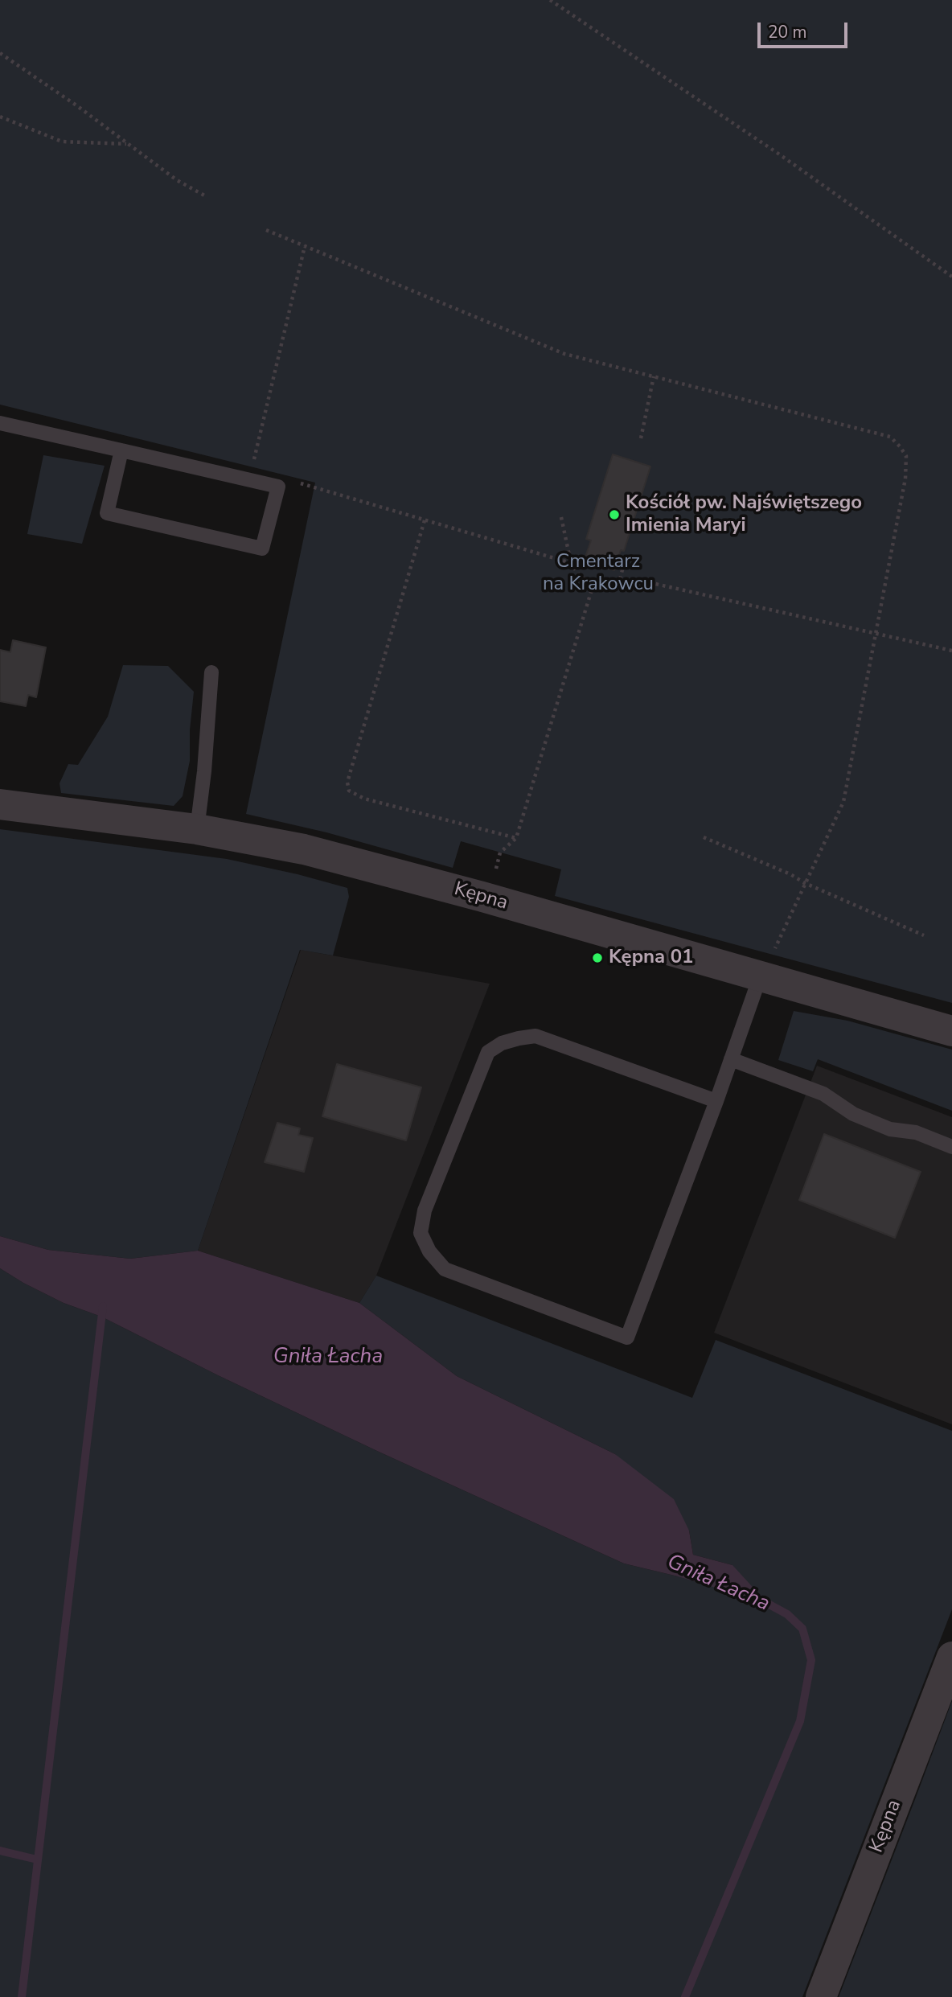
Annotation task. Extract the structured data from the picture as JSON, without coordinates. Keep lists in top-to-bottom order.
{
  "streets": {
    "street": ["Kępna"]
  },
  "water": ["Gniła Łacha"],
  "parks": ["Cmentarz na Krakowcu"],
  "places": ["Kościół pw. Najświętszego Imienia Maryi", "Kępna 01"],
  "scale_bar": "20 m"
}
